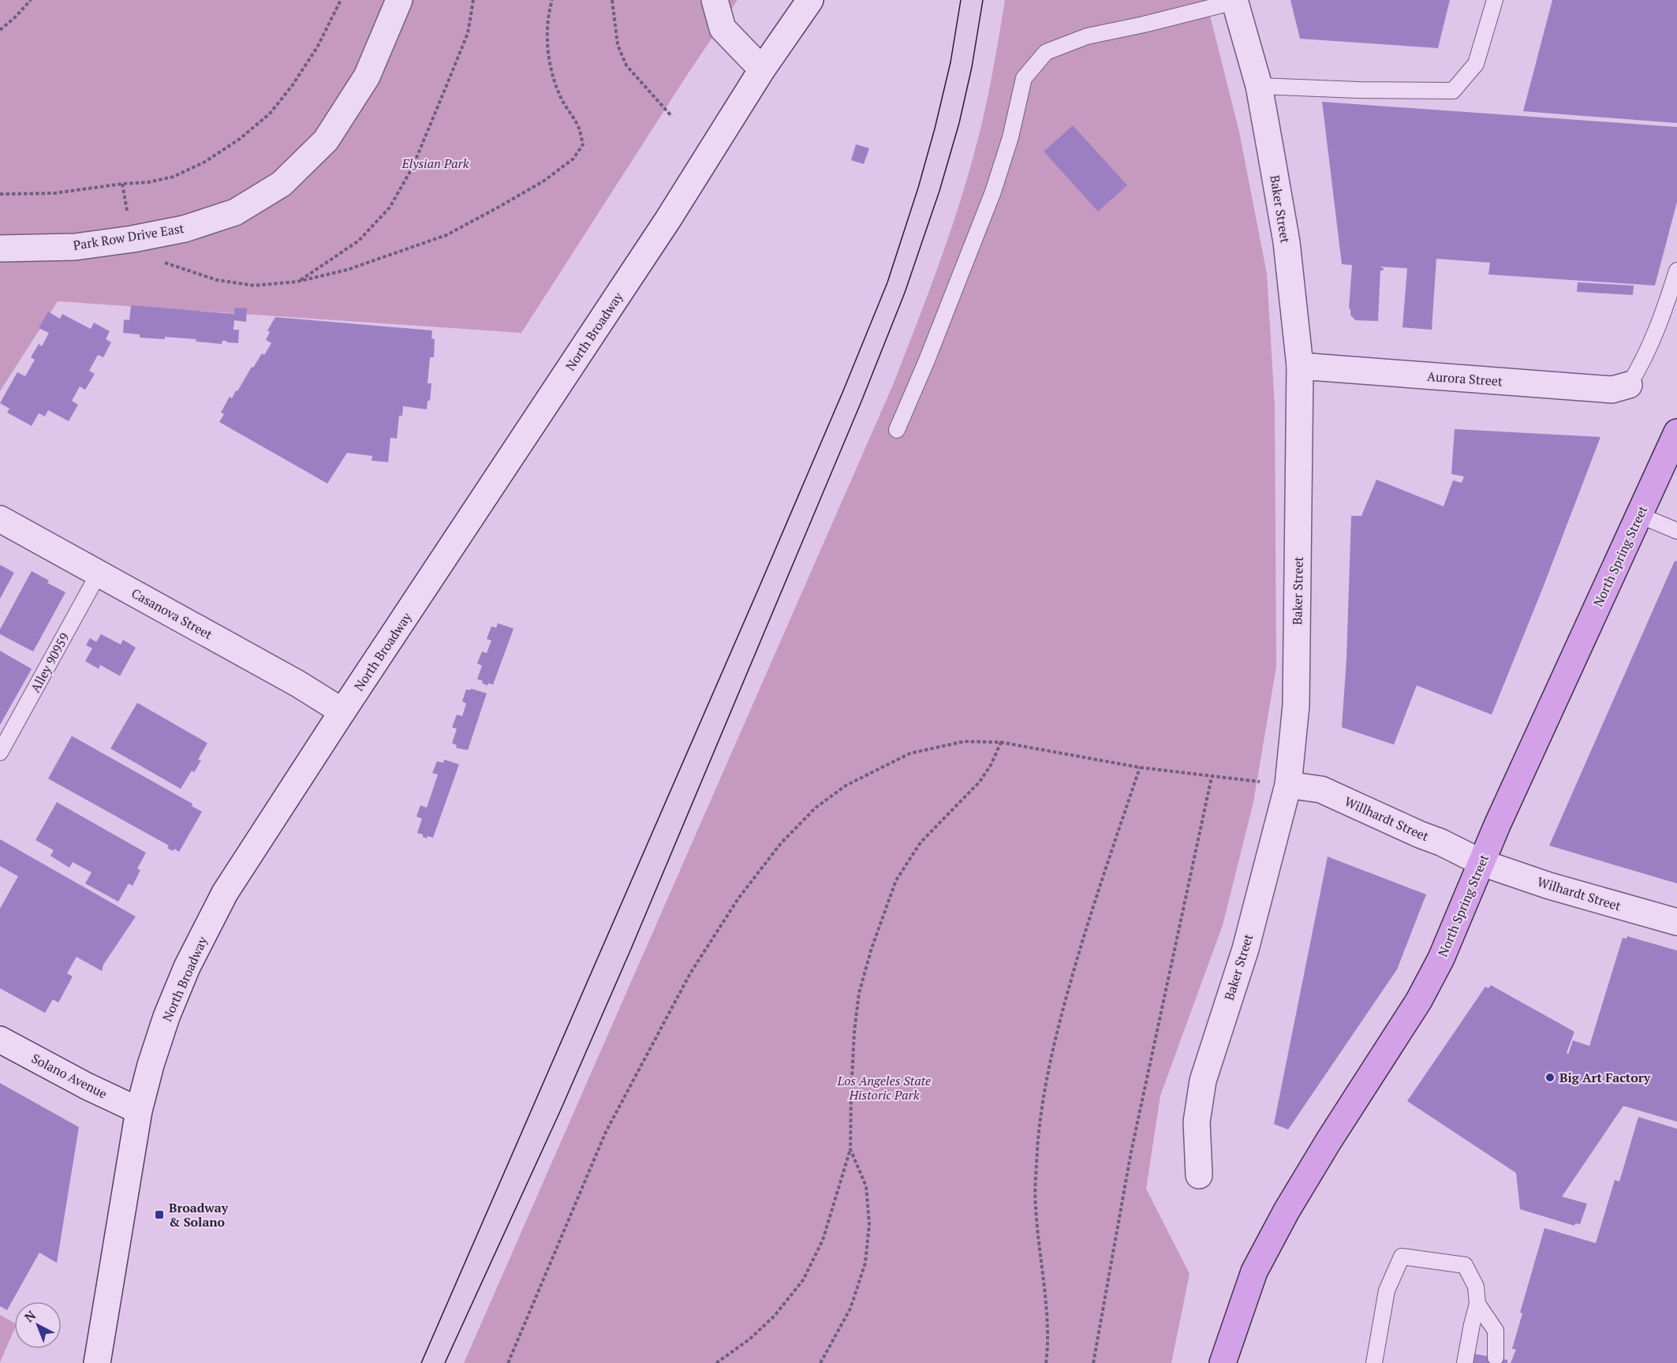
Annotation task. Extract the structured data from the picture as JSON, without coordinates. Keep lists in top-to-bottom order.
{
  "streets": {
    "main road": ["North Spring Street"],
    "street": [
      "Baker Street",
      "Park Row Drive East",
      "North Broadway",
      "Aurora Street",
      "Casanova Street",
      "Willhardt Street",
      "Wilhardt Street",
      "Solano Avenue"
    ],
    "lane": ["Alley 90959"]
  },
  "crossings": [
    ["Baker Street", "Aurora Street"],
    ["Baker Street", "Willhardt Street"],
    ["North Broadway", "Casanova Street"],
    ["North Broadway", "Solano Avenue"],
    ["North Spring Street", "Willhardt Street"],
    ["North Spring Street", "Wilhardt Street"],
    ["Casanova Street", "Alley 90959"],
    ["Willhardt Street", "Wilhardt Street"]
  ],
  "parks": ["Elysian Park", "Los Angeles State Historic Park"],
  "places": {
    "other": ["Big Art Factory"],
    "transit": ["Broadway & Solano"]
  },
  "north": "top left"
}
